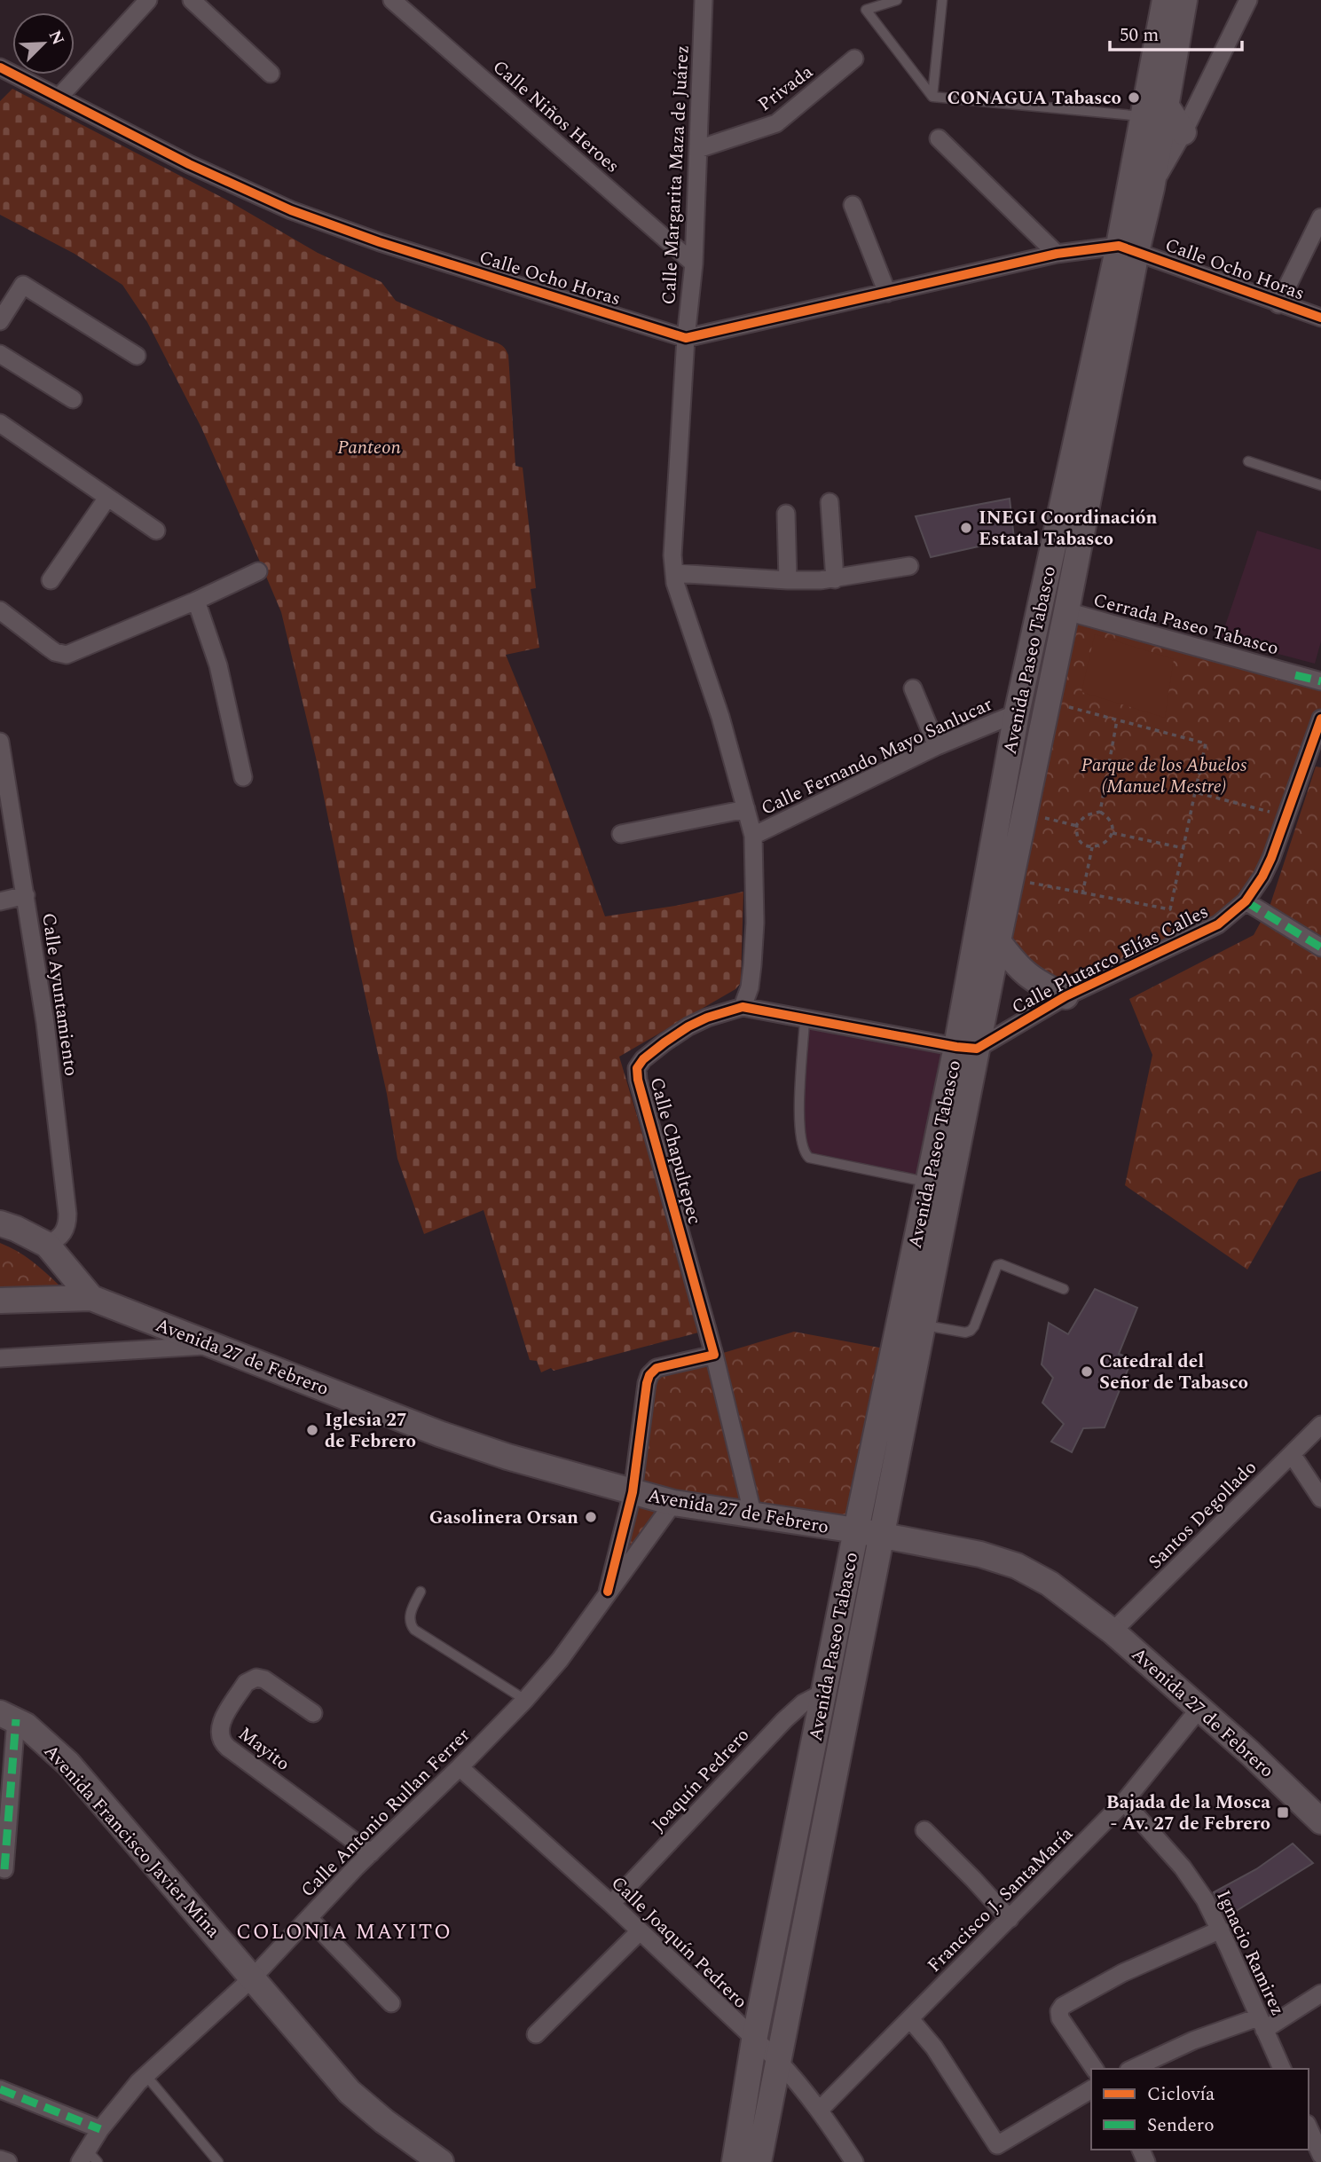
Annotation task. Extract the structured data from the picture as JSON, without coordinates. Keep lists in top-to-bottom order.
{
  "streets": {
    "main road": ["Avenida Paseo Tabasco", "Avenida 27 de Febrero", "Avenida Francisco Javier Mina"],
    "street": [
      "Privada",
      "Calle Niños Heroes",
      "Calle Margarita Maza de Juárez",
      "Calle Ocho Horas",
      "Cerrada Paseo Tabasco",
      "Calle Fernando Mayo Sanlucar",
      "Calle Plutarco Elías Calles",
      "Calle Ayuntamiento",
      "Calle Chapultepec",
      "Santos Degollado",
      "Mayito",
      "Joaquín Pedrero",
      "Calle Antonio Rullan Ferrer",
      "Francisco J. SantaMaría",
      "Calle Joaquín Pedrero",
      "Ignacio Ramirez"
    ]
  },
  "crossings": [
    ["Privada", "Calle Margarita Maza de Juárez"],
    ["Calle Niños Heroes", "Calle Margarita Maza de Juárez"],
    ["Calle Margarita Maza de Juárez", "Calle Ocho Horas"],
    ["Calle Margarita Maza de Juárez", "Calle Fernando Mayo Sanlucar"],
    ["Calle Margarita Maza de Juárez", "Calle Chapultepec"],
    ["Calle Ocho Horas", "Avenida Paseo Tabasco"],
    ["Cerrada Paseo Tabasco", "Avenida Paseo Tabasco"],
    ["Avenida Paseo Tabasco", "Calle Fernando Mayo Sanlucar"],
    ["Avenida Paseo Tabasco", "Calle Plutarco Elías Calles"],
    ["Avenida Paseo Tabasco", "Calle Chapultepec"],
    ["Avenida Paseo Tabasco", "Avenida 27 de Febrero"],
    ["Avenida Paseo Tabasco", "Joaquín Pedrero"],
    ["Avenida Paseo Tabasco", "Calle Joaquín Pedrero"],
    ["Calle Plutarco Elías Calles", "Calle Chapultepec"],
    ["Calle Ayuntamiento", "Avenida 27 de Febrero"],
    ["Calle Chapultepec", "Avenida 27 de Febrero"],
    ["Avenida 27 de Febrero", "Santos Degollado"],
    ["Avenida 27 de Febrero", "Calle Antonio Rullan Ferrer"],
    ["Avenida 27 de Febrero", "Francisco J. SantaMaría"],
    ["Mayito", "Calle Antonio Rullan Ferrer"],
    ["Joaquín Pedrero", "Calle Joaquín Pedrero"],
    ["Calle Antonio Rullan Ferrer", "Avenida Francisco Javier Mina"],
    ["Calle Antonio Rullan Ferrer", "Calle Joaquín Pedrero"],
    ["Francisco J. SantaMaría", "Calle Joaquín Pedrero"],
    ["Francisco J. SantaMaría", "Ignacio Ramirez"]
  ],
  "districts": ["COLONIA MAYITO"],
  "parks": ["Panteon", "Parque de los Abuelos (Manuel Mestre)"],
  "places": {
    "other": [
      "CONAGUA Tabasco",
      "INEGI Coordinación Estatal Tabasco",
      "Catedral del Señor de Tabasco",
      "Iglesia 27 de Febrero",
      "Gasolinera Orsan"
    ],
    "transit": ["Bajada de la Mosca - Av. 27 de Febrero"]
  },
  "legend": ["Ciclovía", "Sendero"],
  "scale_bar": "50 m",
  "north": "top right"
}
